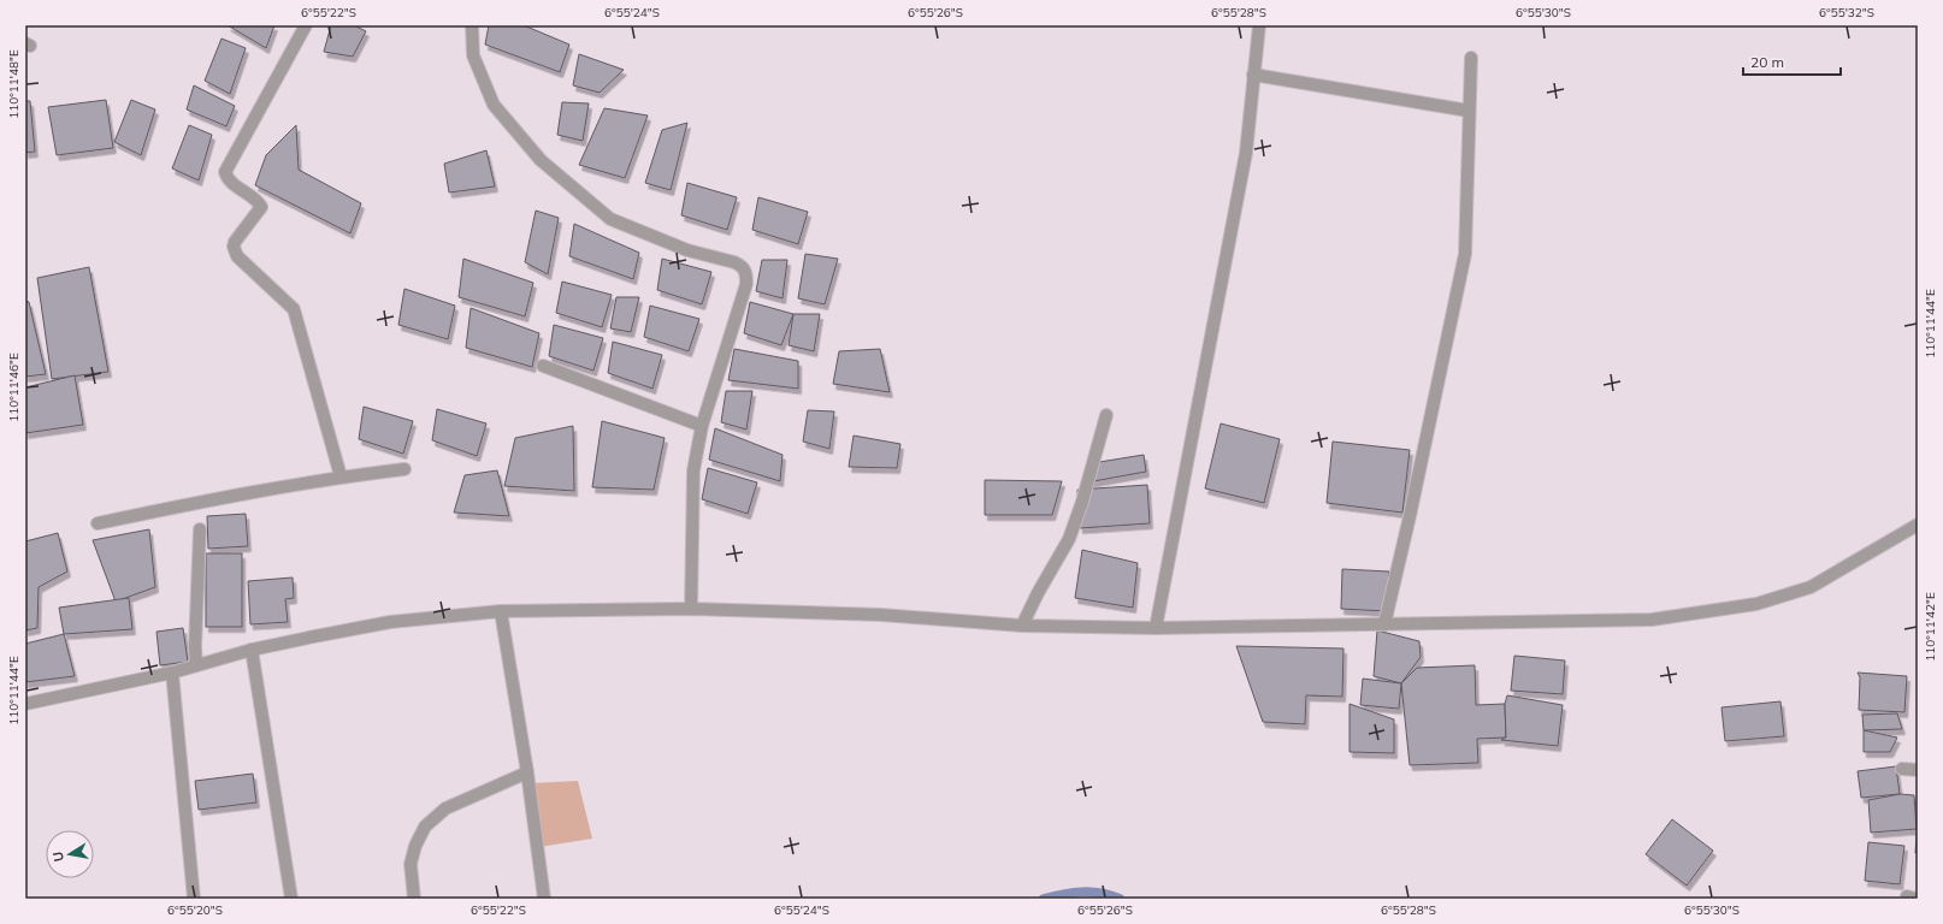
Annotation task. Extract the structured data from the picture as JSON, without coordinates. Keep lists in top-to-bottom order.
{
  "scale_bar": "20 m",
  "north": "left",
  "coordinates": [
    "6°55'22\"S",
    "6°55'24\"S",
    "6°55'26\"S",
    "6°55'28\"S",
    "6°55'30\"S",
    "6°55'32\"S",
    "110°11'48\"E",
    "110°11'44\"E",
    "110°11'46\"E",
    "110°11'42\"E",
    "6°55'20\"S"
  ]
}
